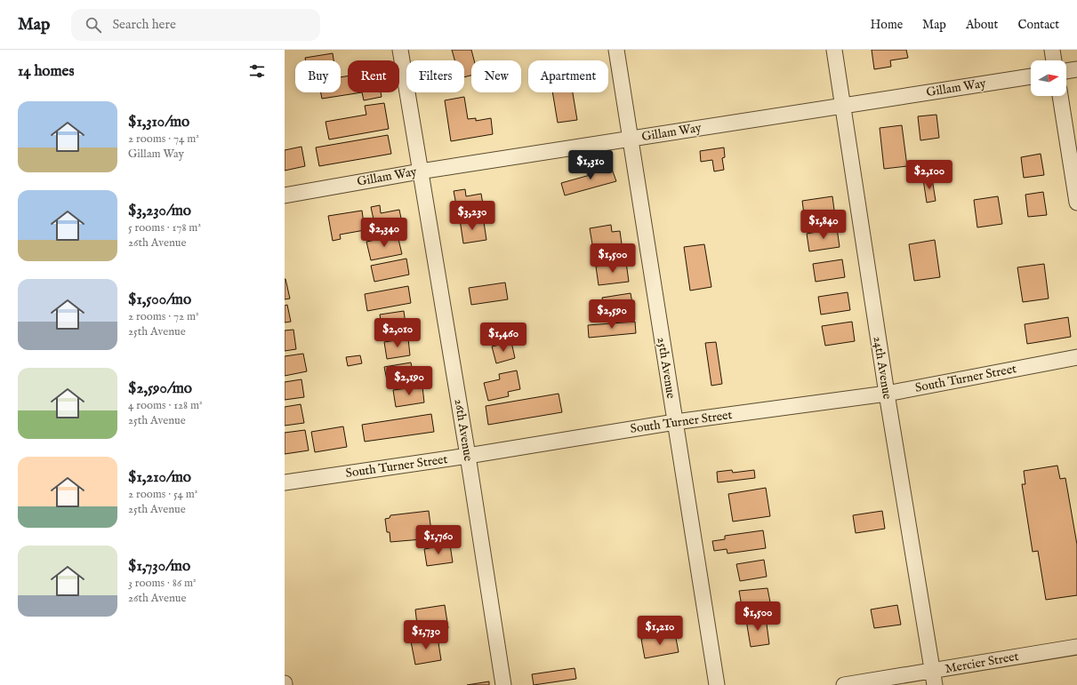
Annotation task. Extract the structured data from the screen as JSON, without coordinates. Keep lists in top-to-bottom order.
{
  "streets": {
    "street": [
      "Gillam Way",
      "25th Avenue",
      "24th Avenue",
      "South Turner Street",
      "26th Avenue",
      "Mercier Street"
    ]
  },
  "crossings": [
    ["Gillam Way", "25th Avenue"],
    ["Gillam Way", "24th Avenue"],
    ["Gillam Way", "26th Avenue"],
    ["25th Avenue", "South Turner Street"],
    ["24th Avenue", "South Turner Street"],
    ["24th Avenue", "Mercier Street"],
    ["South Turner Street", "26th Avenue"]
  ],
  "north": "right",
  "page": {
    "header": "Map",
    "search": "Search here",
    "nav": [
      "Home",
      "Map",
      "About",
      "Contact"
    ],
    "heading": "14 homes",
    "chip": [
      "Buy",
      "Rent",
      "Filters",
      "New",
      "Apartment"
    ],
    "list": [
      {
        "name": "$1,310/mo",
        "note": "2 rooms · 74 m² · Gillam Way"
      },
      {
        "name": "$3,230/mo",
        "note": "5 rooms · 178 m² · 26th Avenue"
      },
      {
        "name": "$1,500/mo",
        "note": "2 rooms · 72 m² · 25th Avenue"
      },
      {
        "name": "$2,590/mo",
        "note": "4 rooms · 128 m² · 25th Avenue"
      },
      {
        "name": "$1,210/mo",
        "note": "2 rooms · 54 m² · 25th Avenue"
      },
      {
        "name": "$1,730/mo",
        "note": "3 rooms · 86 m² · 26th Avenue"
      }
    ],
    "price": [
      "$1,310",
      "$2,100",
      "$3,230",
      "$1,840",
      "$2,340",
      "$1,500",
      "$2,590",
      "$2,010",
      "$1,460",
      "$2,190",
      "$1,760",
      "$1,500",
      "$1,210",
      "$1,730"
    ]
  }
}
